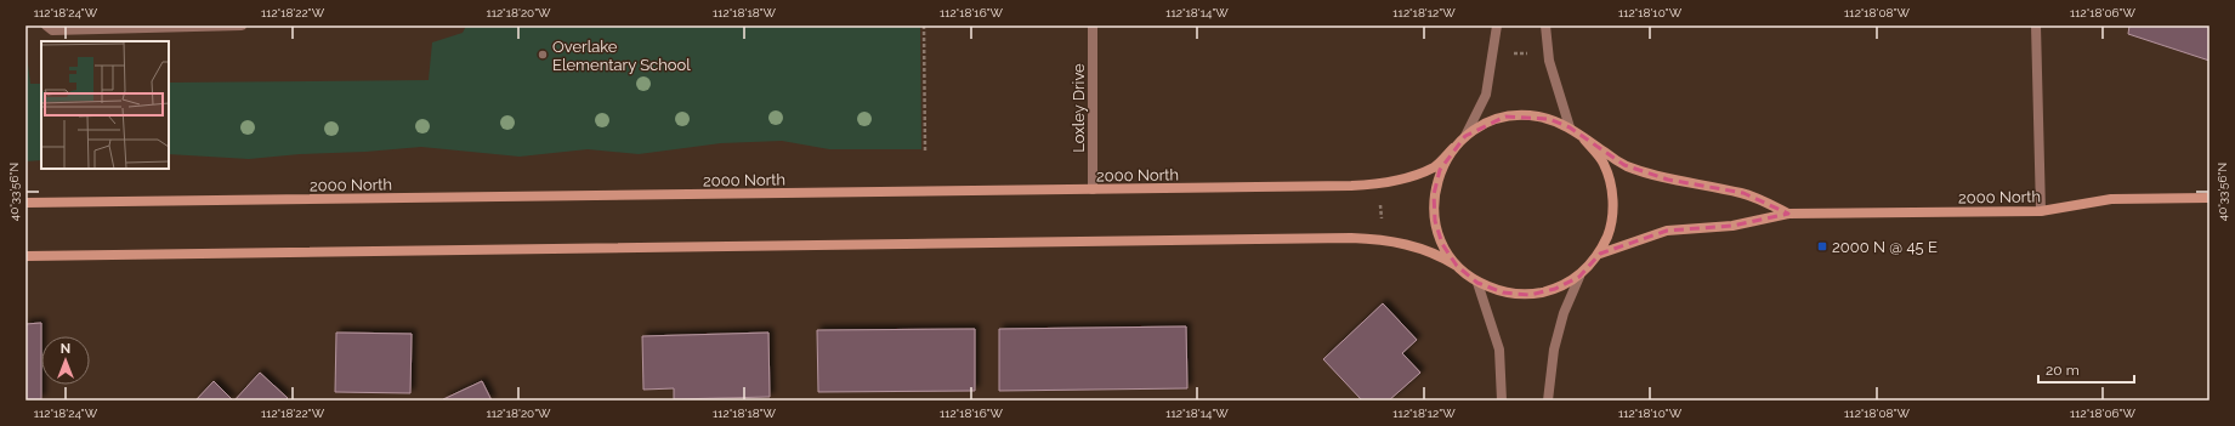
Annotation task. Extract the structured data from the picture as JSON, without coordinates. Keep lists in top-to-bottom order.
{
  "streets": {
    "street": ["Loxley Drive", "2000 North"]
  },
  "crossings": [
    ["Loxley Drive", "2000 North"]
  ],
  "places": {
    "other": ["Overlake Elementary School"],
    "transit": ["2000 N @ 45 E"]
  },
  "scale_bar": "20 m",
  "north": "top",
  "coordinates": [
    "112°18'24\"W",
    "112°18'22\"W",
    "112°18'20\"W",
    "112°18'18\"W",
    "112°18'16\"W",
    "112°18'14\"W",
    "112°18'12\"W",
    "112°18'10\"W",
    "112°18'08\"W",
    "112°18'06\"W",
    "40°33'56\"N"
  ]
}
